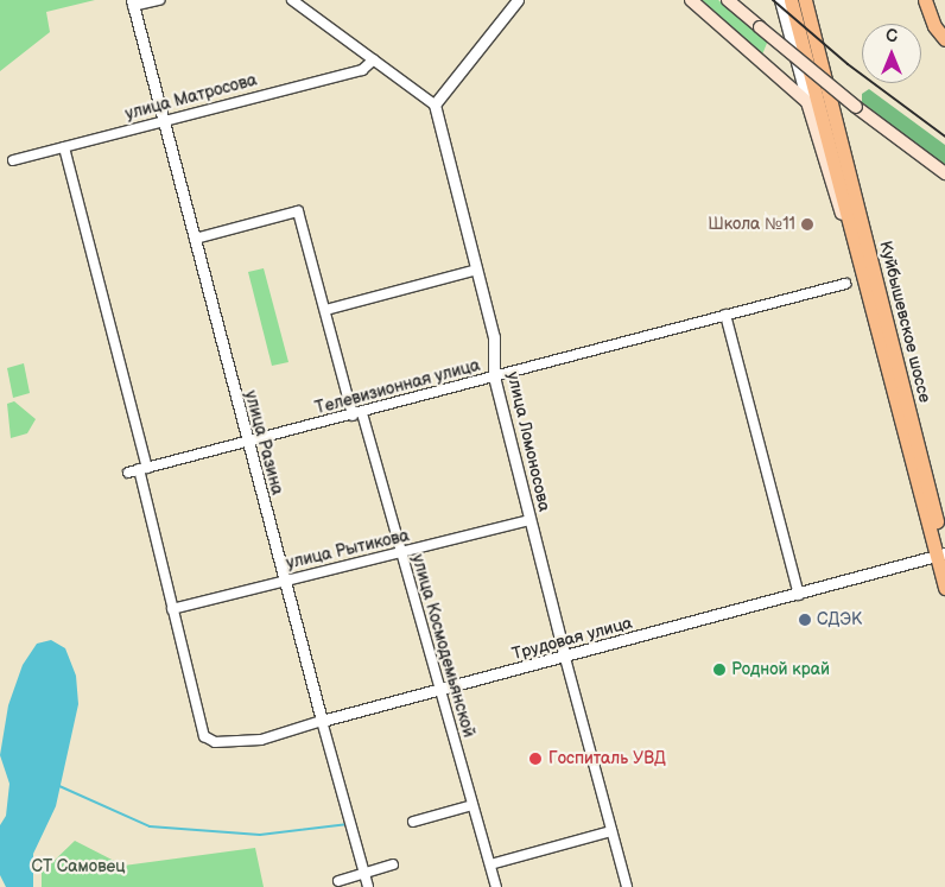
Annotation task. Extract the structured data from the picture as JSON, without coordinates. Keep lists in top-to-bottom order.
{
  "streets": {
    "main road": ["Куйбышевское шоссе"],
    "street": [
      "улица Матросова",
      "Телевизионная улица",
      "улица Ломоносова",
      "улица Разина",
      "улица Рытикова",
      "Трудовая улица",
      "улица Космодемьянской"
    ]
  },
  "crossings": [
    ["улица Матросова", "улица Разина"],
    ["Куйбышевское шоссе", "Трудовая улица"],
    ["Телевизионная улица", "улица Ломоносова"],
    ["Телевизионная улица", "улица Разина"],
    ["Телевизионная улица", "улица Космодемьянской"],
    ["улица Ломоносова", "улица Рытикова"],
    ["улица Ломоносова", "Трудовая улица"],
    ["улица Разина", "улица Рытикова"],
    ["улица Разина", "Трудовая улица"],
    ["улица Разина", "улица Космодемьянской"],
    ["улица Рытикова", "Трудовая улица"],
    ["улица Рытикова", "улица Космодемьянской"],
    ["Трудовая улица", "улица Космодемьянской"]
  ],
  "parks": ["СТ Самовец"],
  "places": [
    "Школа №11",
    "СДЭК",
    "Родной край",
    "Госпиталь УВД"
  ],
  "north": "top"
}
